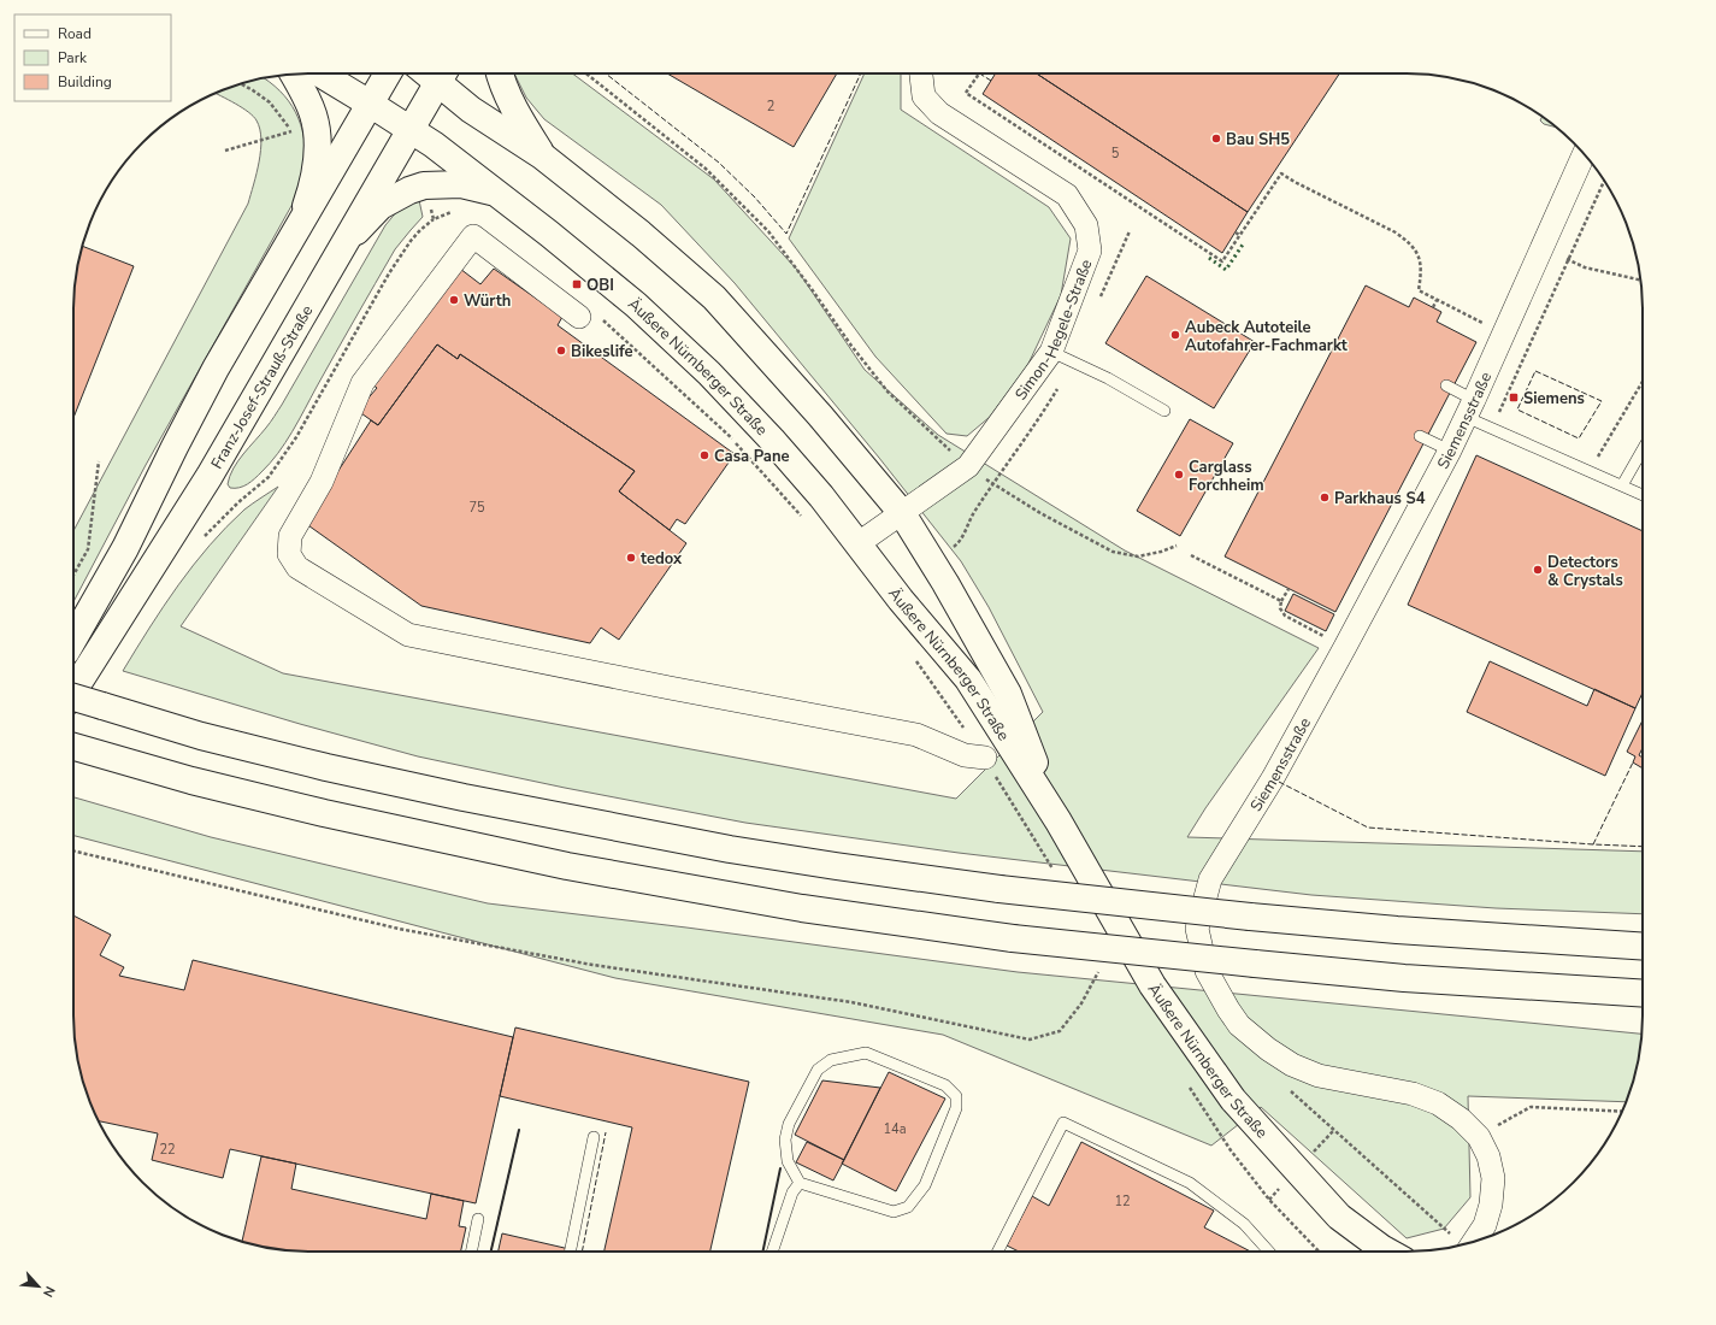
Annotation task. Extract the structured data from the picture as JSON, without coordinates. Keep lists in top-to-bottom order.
{
  "streets": {
    "main road": ["Äußere Nürnberger Straße", "Franz-Josef-Strauß-Straße"],
    "street": ["Simon-Hegele-Straße", "Siemensstraße"]
  },
  "crossings": [
    ["Simon-Hegele-Straße", "Äußere Nürnberger Straße"],
    ["Äußere Nürnberger Straße", "Franz-Josef-Strauß-Straße"]
  ],
  "places": {
    "other": [
      "Bau SH5",
      "Würth",
      "Aubeck Autoteile Autofahrer-Fachmarkt",
      "Bikeslife",
      "Casa Pane",
      "Carglass Forchheim",
      "Parkhaus S4",
      "tedox",
      "Detectors & Crystals"
    ],
    "transit": ["OBI", "Siemens"]
  },
  "house_numbers": [
    "2",
    "5",
    "75",
    "14a",
    "22",
    "12"
  ],
  "legend": ["Road", "Park", "Building"],
  "north": "bottom right"
}
